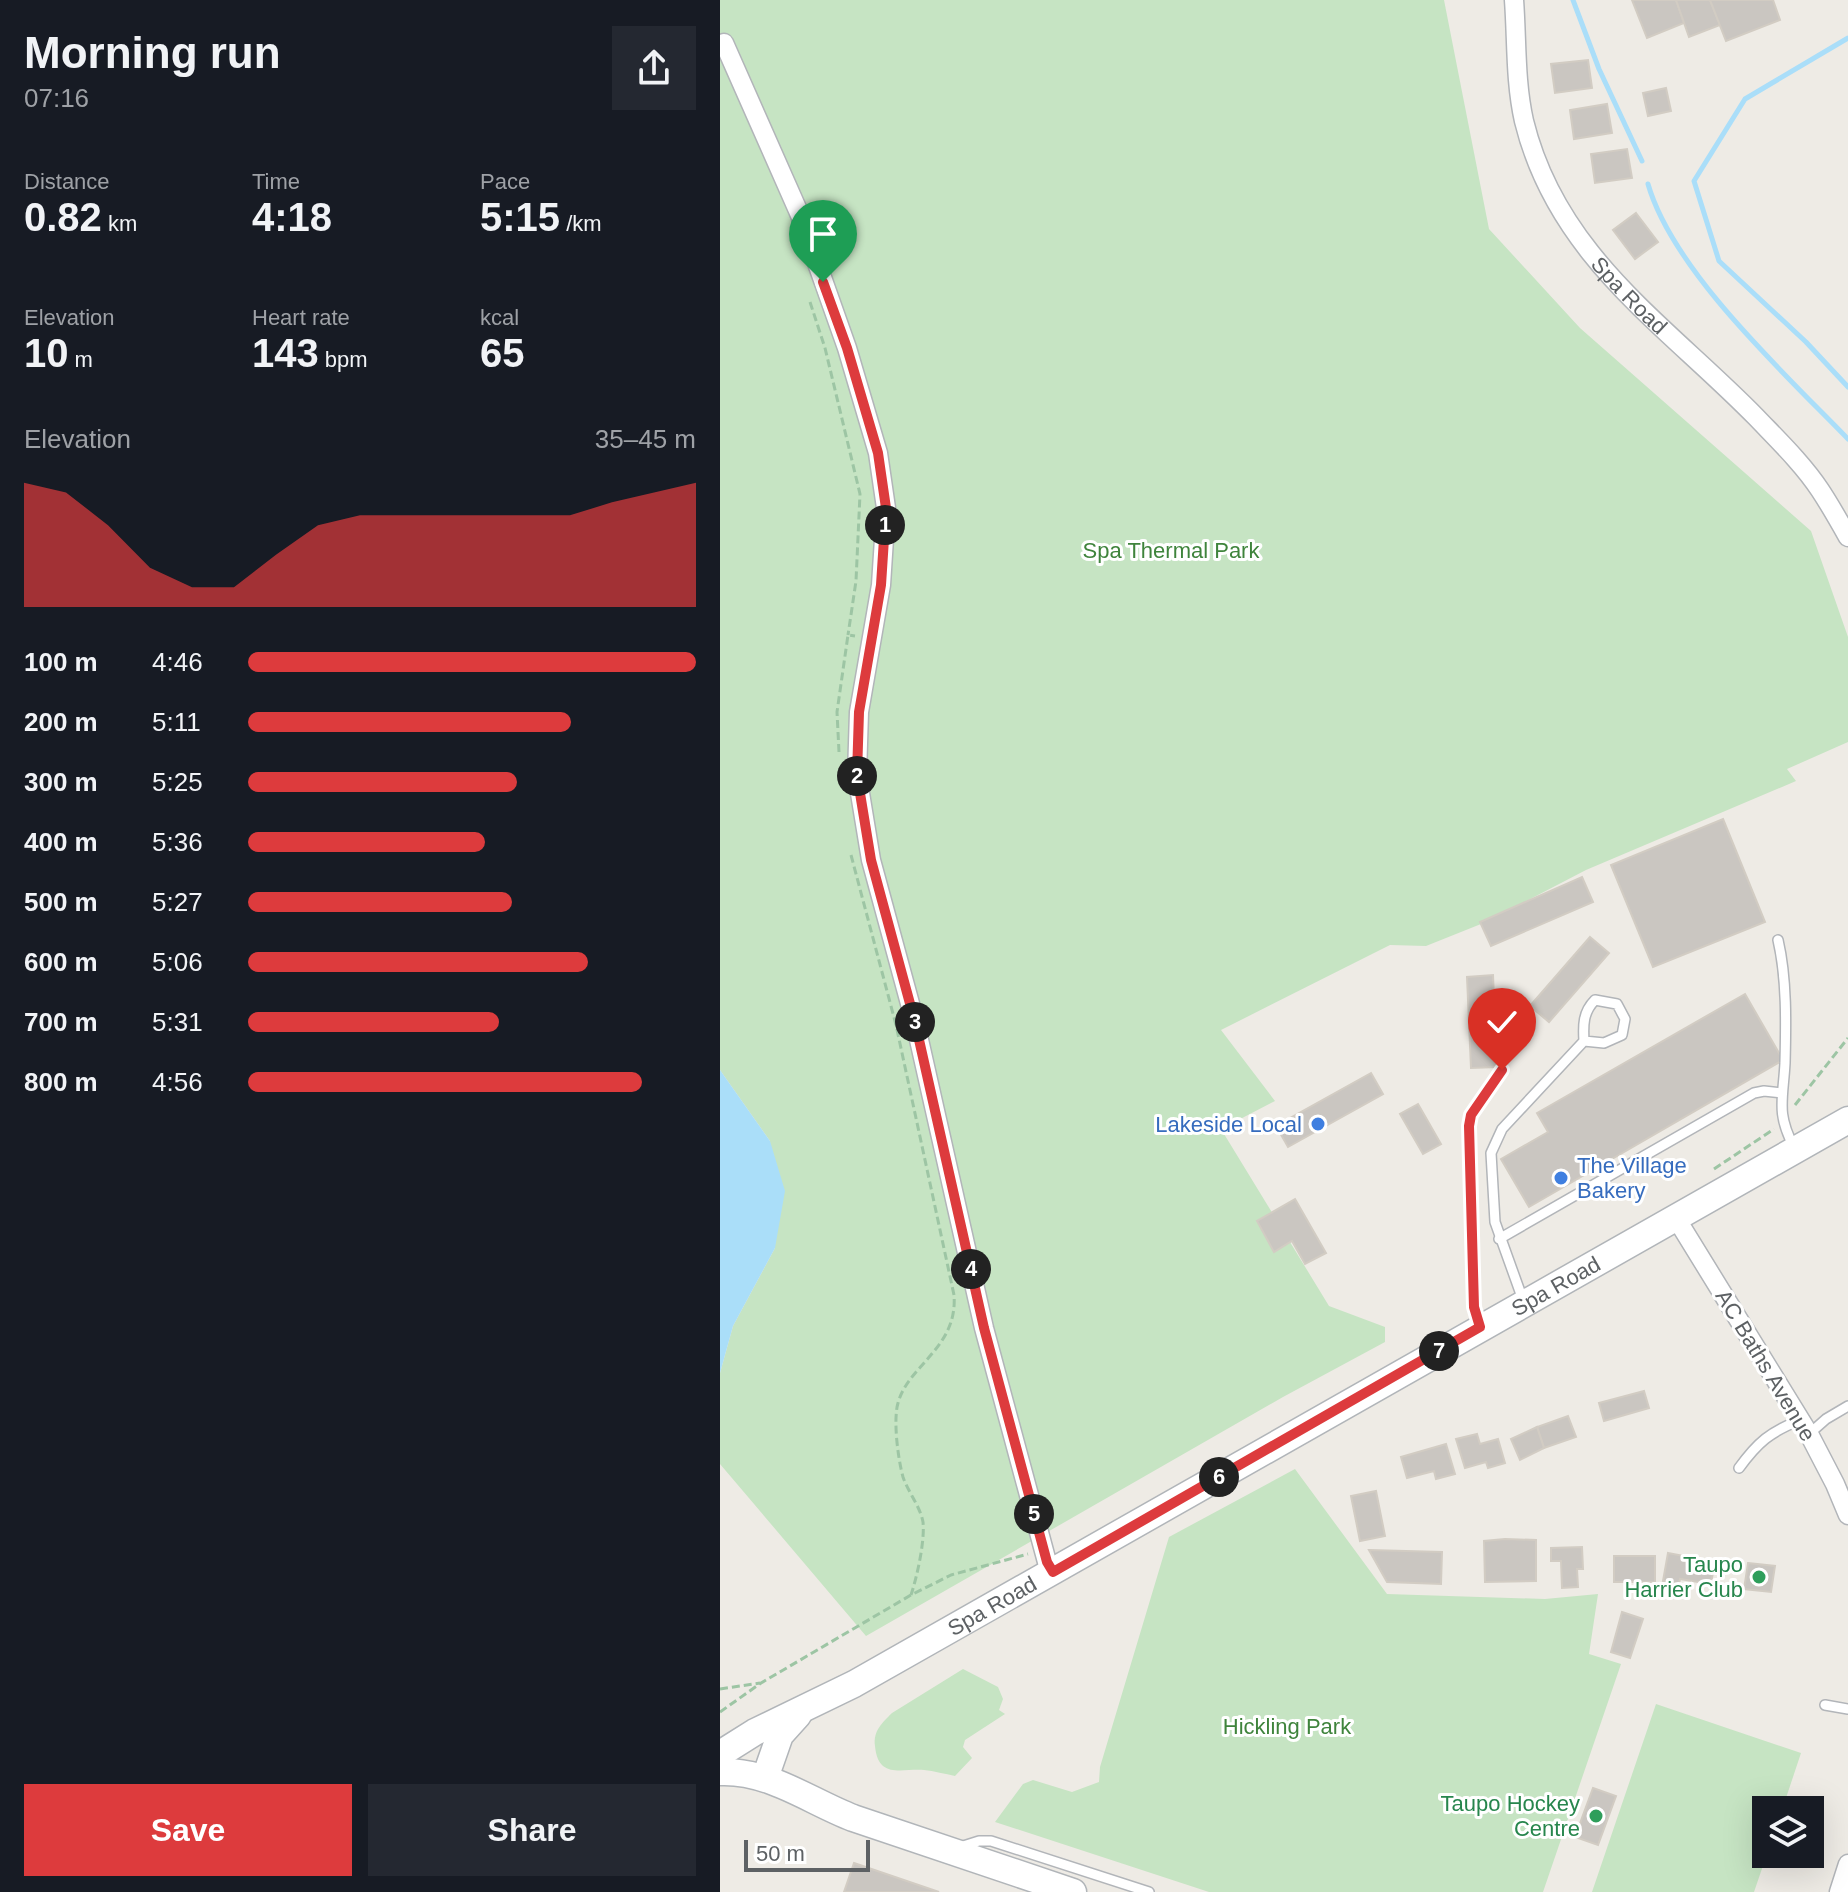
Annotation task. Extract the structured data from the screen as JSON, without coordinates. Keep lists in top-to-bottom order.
{
  "streets": {
    "main road": ["Spa Road"],
    "street": ["AC Baths Avenue"]
  },
  "crossings": [
    ["Spa Road", "AC Baths Avenue"]
  ],
  "parks": ["Spa Thermal Park", "Hickling Park"],
  "places": [
    "Lakeside Local",
    "The Village Bakery",
    "Taupo Harrier Club",
    "Taupo Hockey Centre"
  ],
  "scale_bar": "50 m",
  "page": {
    "heading": ["Morning run", "07:16"],
    "stats": [
      ["Distance", "0.82 km"],
      ["Time", "4:18"],
      ["Pace", "5:15 /km"],
      ["Elevation", "10 m"],
      ["Heart rate", "143 bpm"],
      ["kcal", "65"]
    ],
    "chart": ["Elevation", "35–45 m"],
    "pins": [
      "1",
      "2",
      "3",
      "4",
      "7",
      "6",
      "5"
    ],
    "list": [
      {
        "name": "100 m",
        "note": "4:46"
      },
      {
        "name": "200 m",
        "note": "5:11"
      },
      {
        "name": "300 m",
        "note": "5:25"
      },
      {
        "name": "400 m",
        "note": "5:36"
      },
      {
        "name": "500 m",
        "note": "5:27"
      },
      {
        "name": "600 m",
        "note": "5:06"
      },
      {
        "name": "700 m",
        "note": "5:31"
      },
      {
        "name": "800 m",
        "note": "4:56"
      }
    ],
    "buttons": ["Save", "Share"],
    "scale": "50 m"
  }
}
